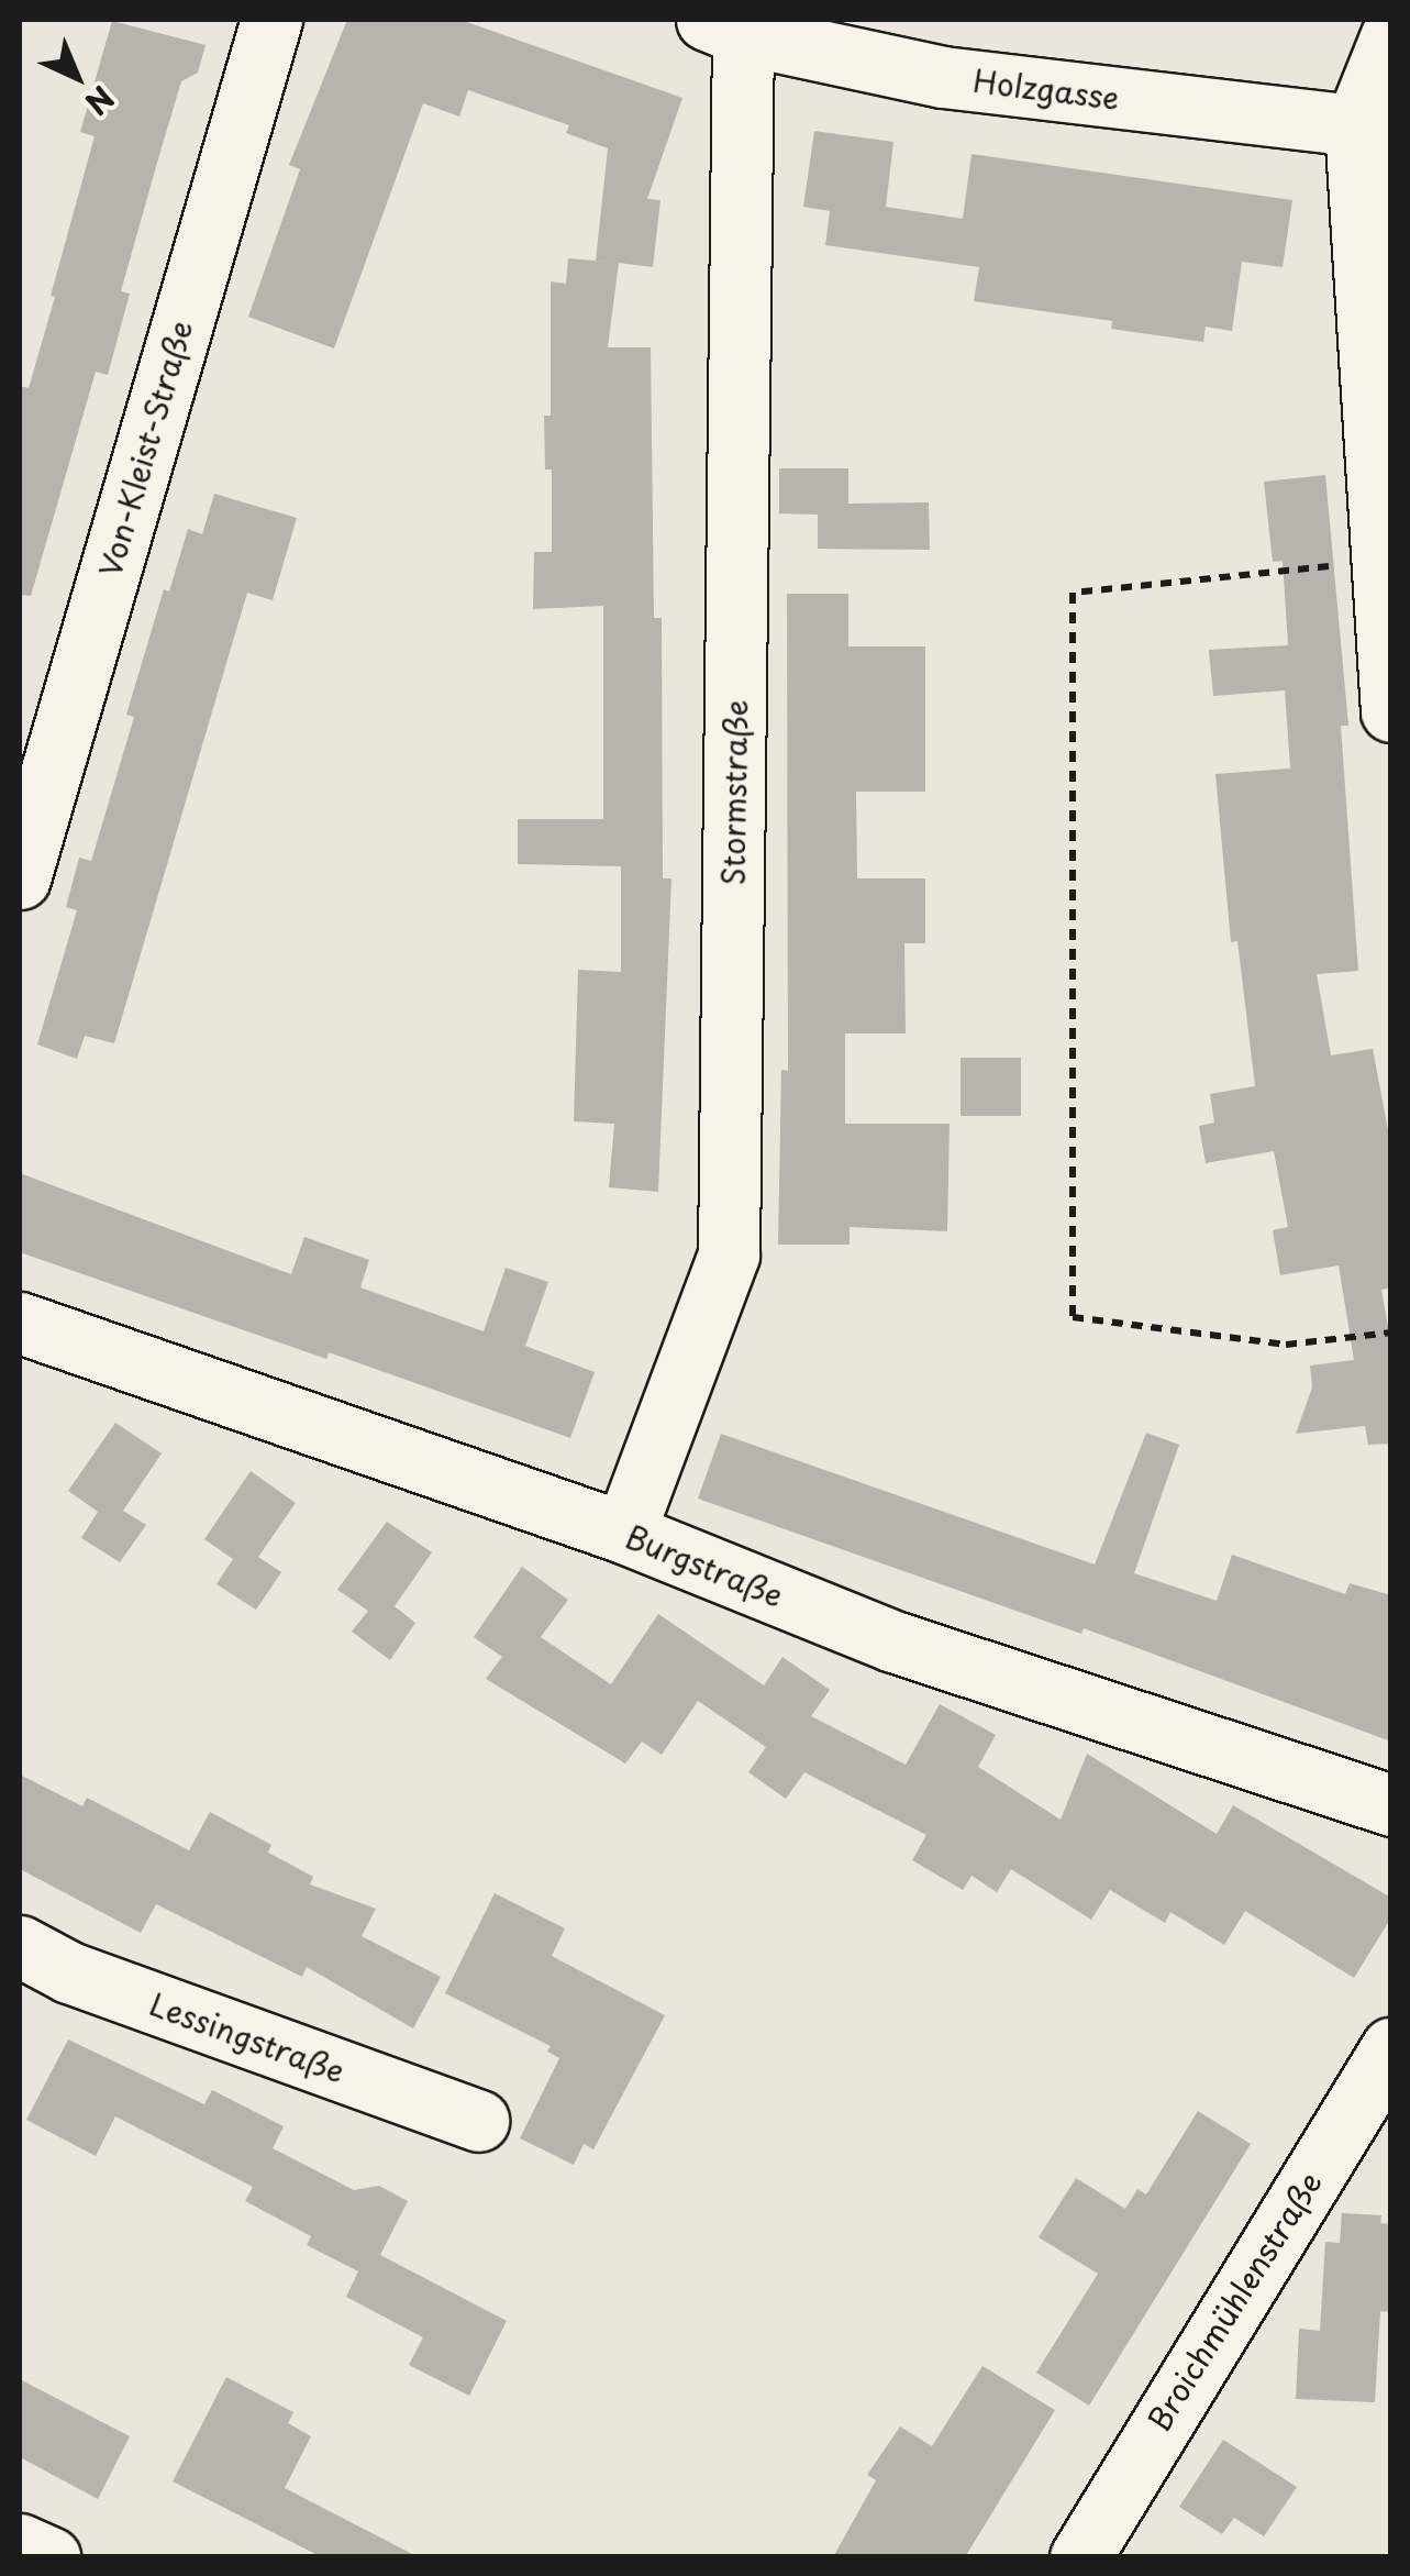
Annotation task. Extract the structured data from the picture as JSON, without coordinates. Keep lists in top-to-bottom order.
{
  "streets": {
    "street": [
      "Holzgasse",
      "Von-Kleist-Straße",
      "Stormstraße",
      "Burgstraße",
      "Lessingstraße",
      "Broichmühlenstraße"
    ]
  },
  "crossings": [
    ["Holzgasse", "Stormstraße"],
    ["Stormstraße", "Burgstraße"]
  ],
  "north": "bottom right"
}
